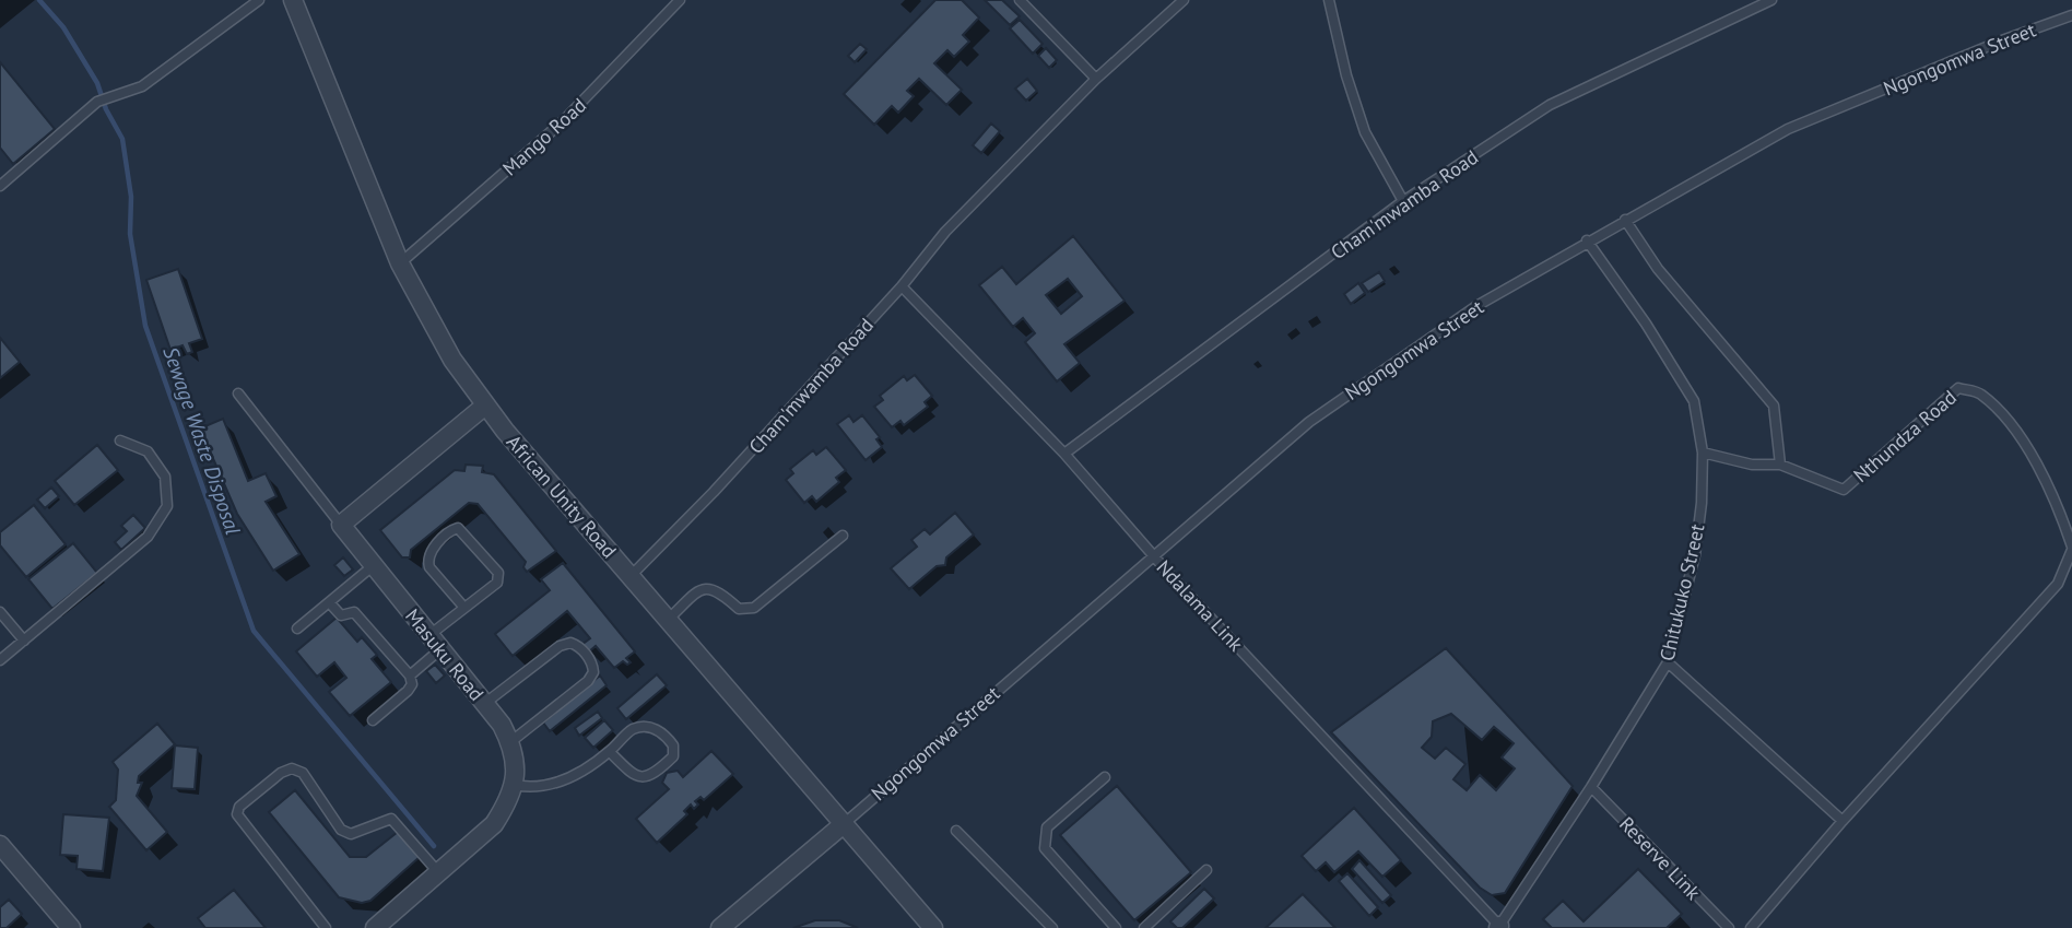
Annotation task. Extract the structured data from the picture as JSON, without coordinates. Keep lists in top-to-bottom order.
{
  "streets": {
    "street": ["African Unity Road", "Masuku Road"],
    "lane": [
      "Ngongomwa Street",
      "Mango Road",
      "Cham'mwamba Road",
      "Nthundza Road",
      "Chitukuko Street",
      "Ndalama Link",
      "Reserve Link"
    ]
  },
  "crossings": [
    ["Ngongomwa Street", "African Unity Road"],
    ["Ngongomwa Street", "Chitukuko Street"],
    ["Ngongomwa Street", "Ndalama Link"],
    ["Mango Road", "African Unity Road"],
    ["Cham'mwamba Road", "African Unity Road"],
    ["Cham'mwamba Road", "Ndalama Link"],
    ["Nthundza Road", "Chitukuko Street"],
    ["Chitukuko Street", "Ndalama Link"],
    ["Chitukuko Street", "Reserve Link"]
  ],
  "water": ["Sewage Waste Disposal"]
}
